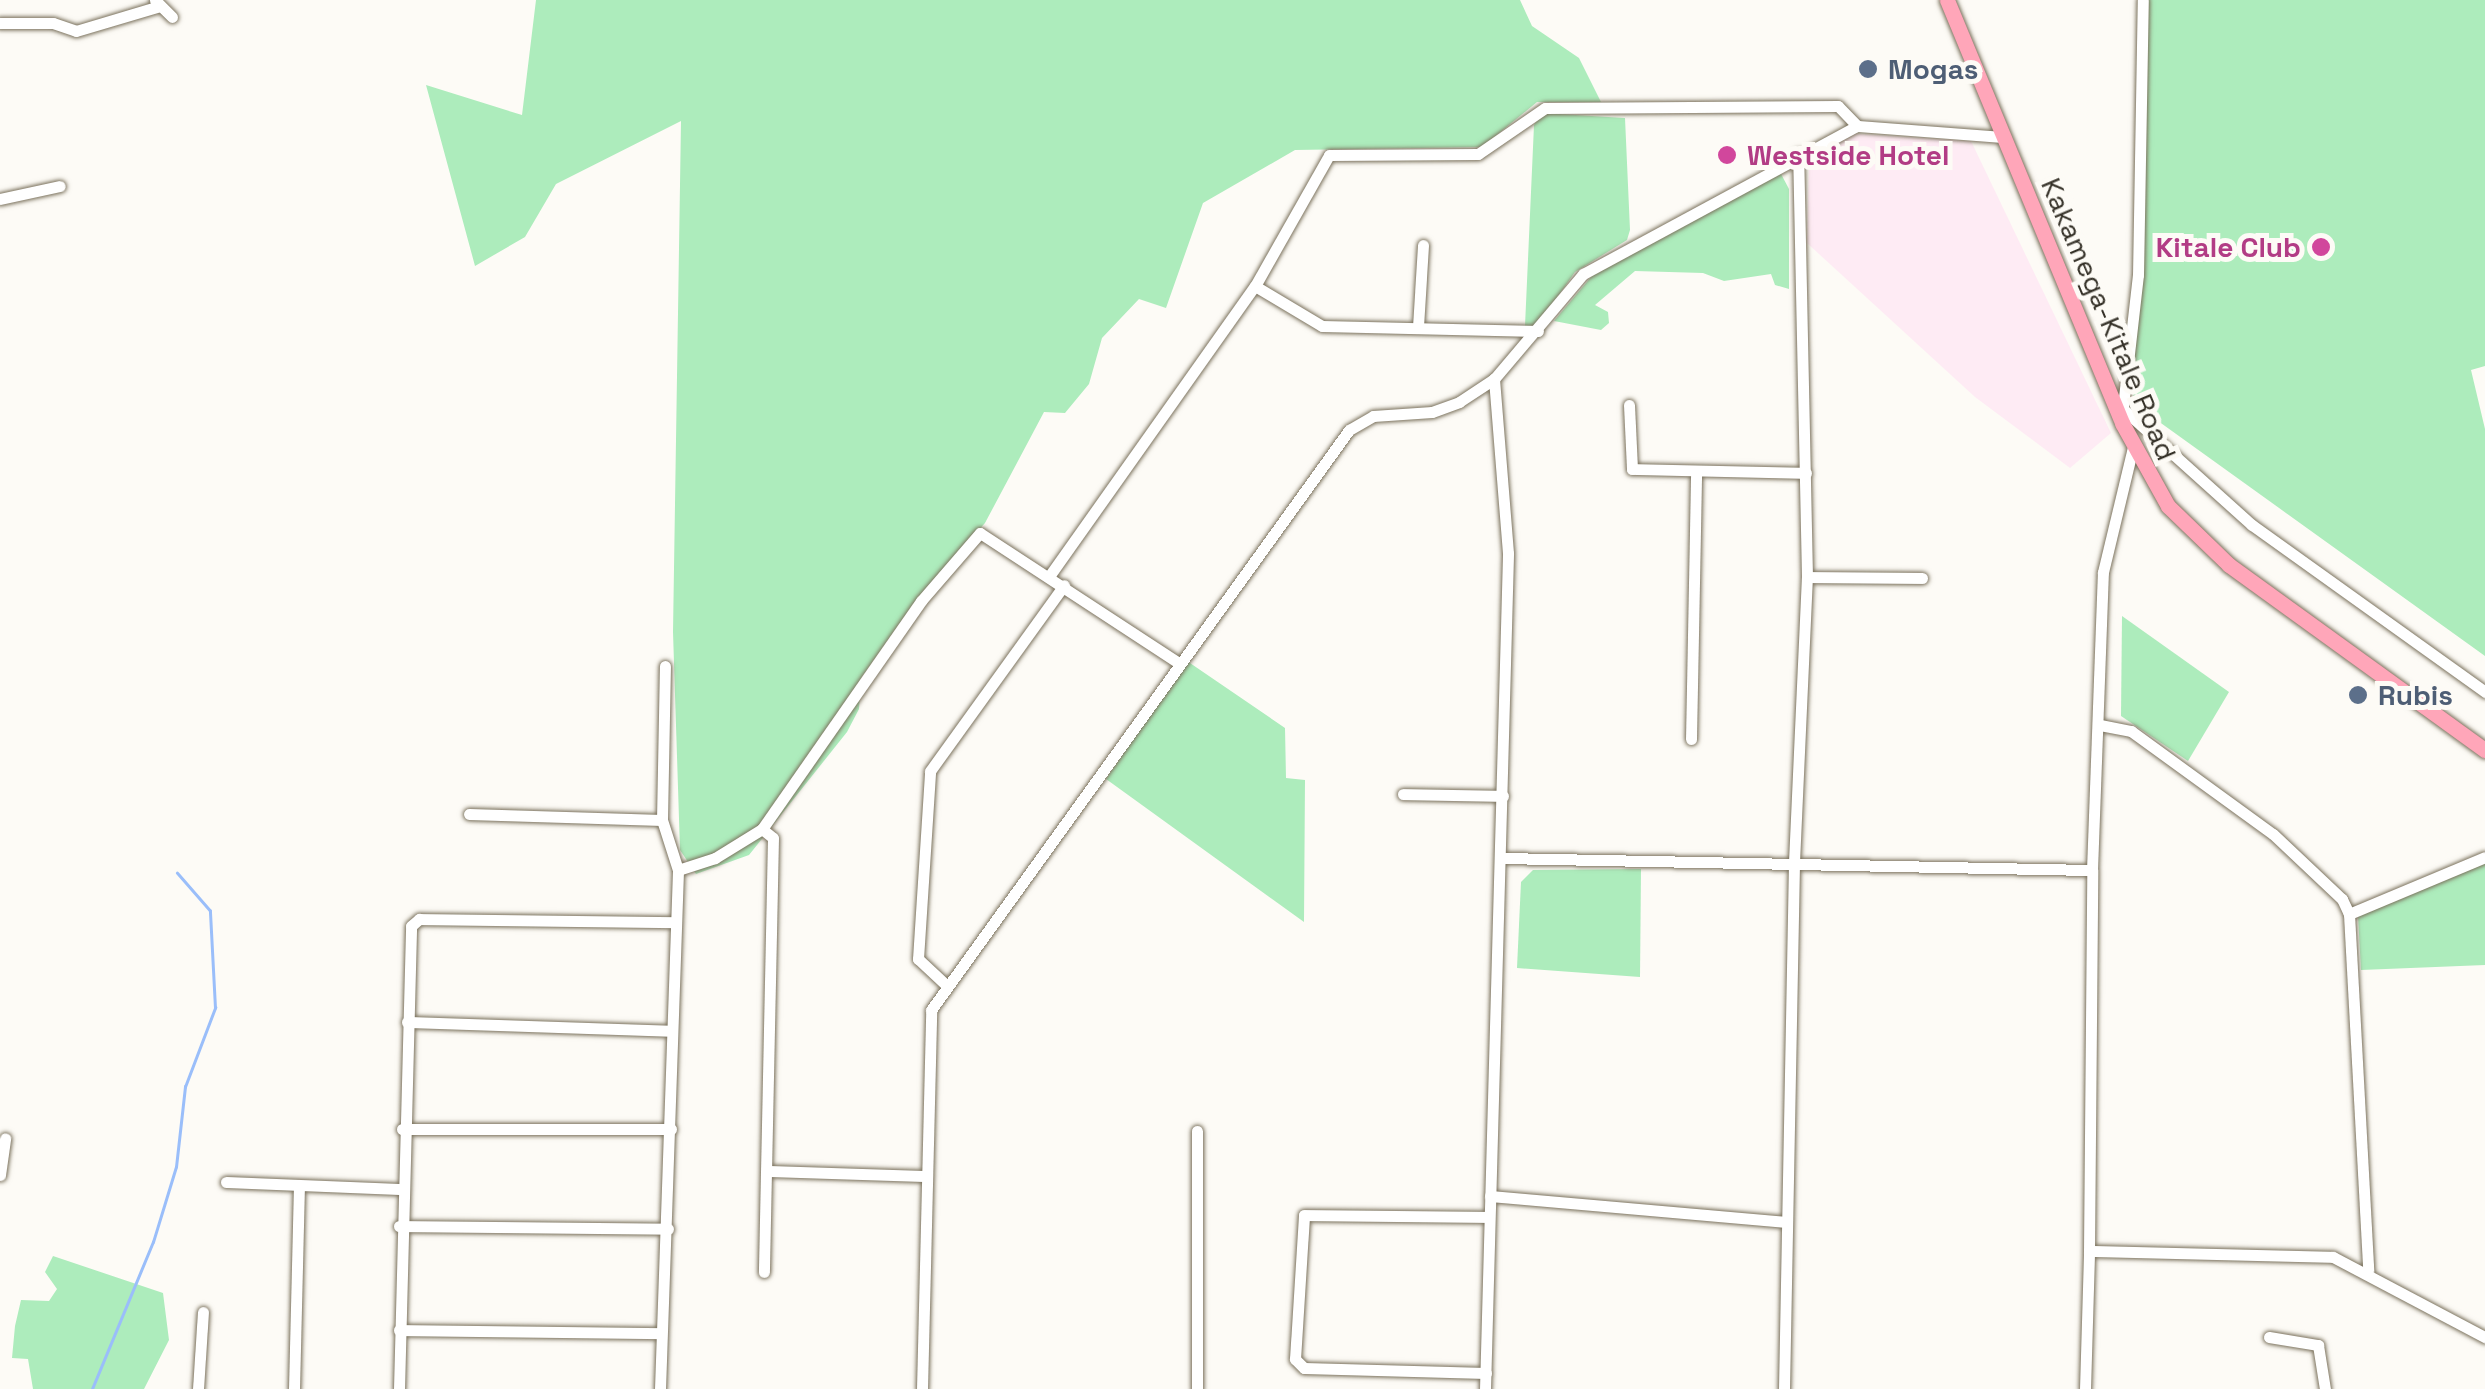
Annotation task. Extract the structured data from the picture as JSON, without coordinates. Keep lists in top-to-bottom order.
{
  "streets": {
    "highway": ["Kakamega-Kitale Road"]
  },
  "places": [
    "Mogas",
    "Westside Hotel",
    "Kitale Club",
    "Rubis"
  ]
}
